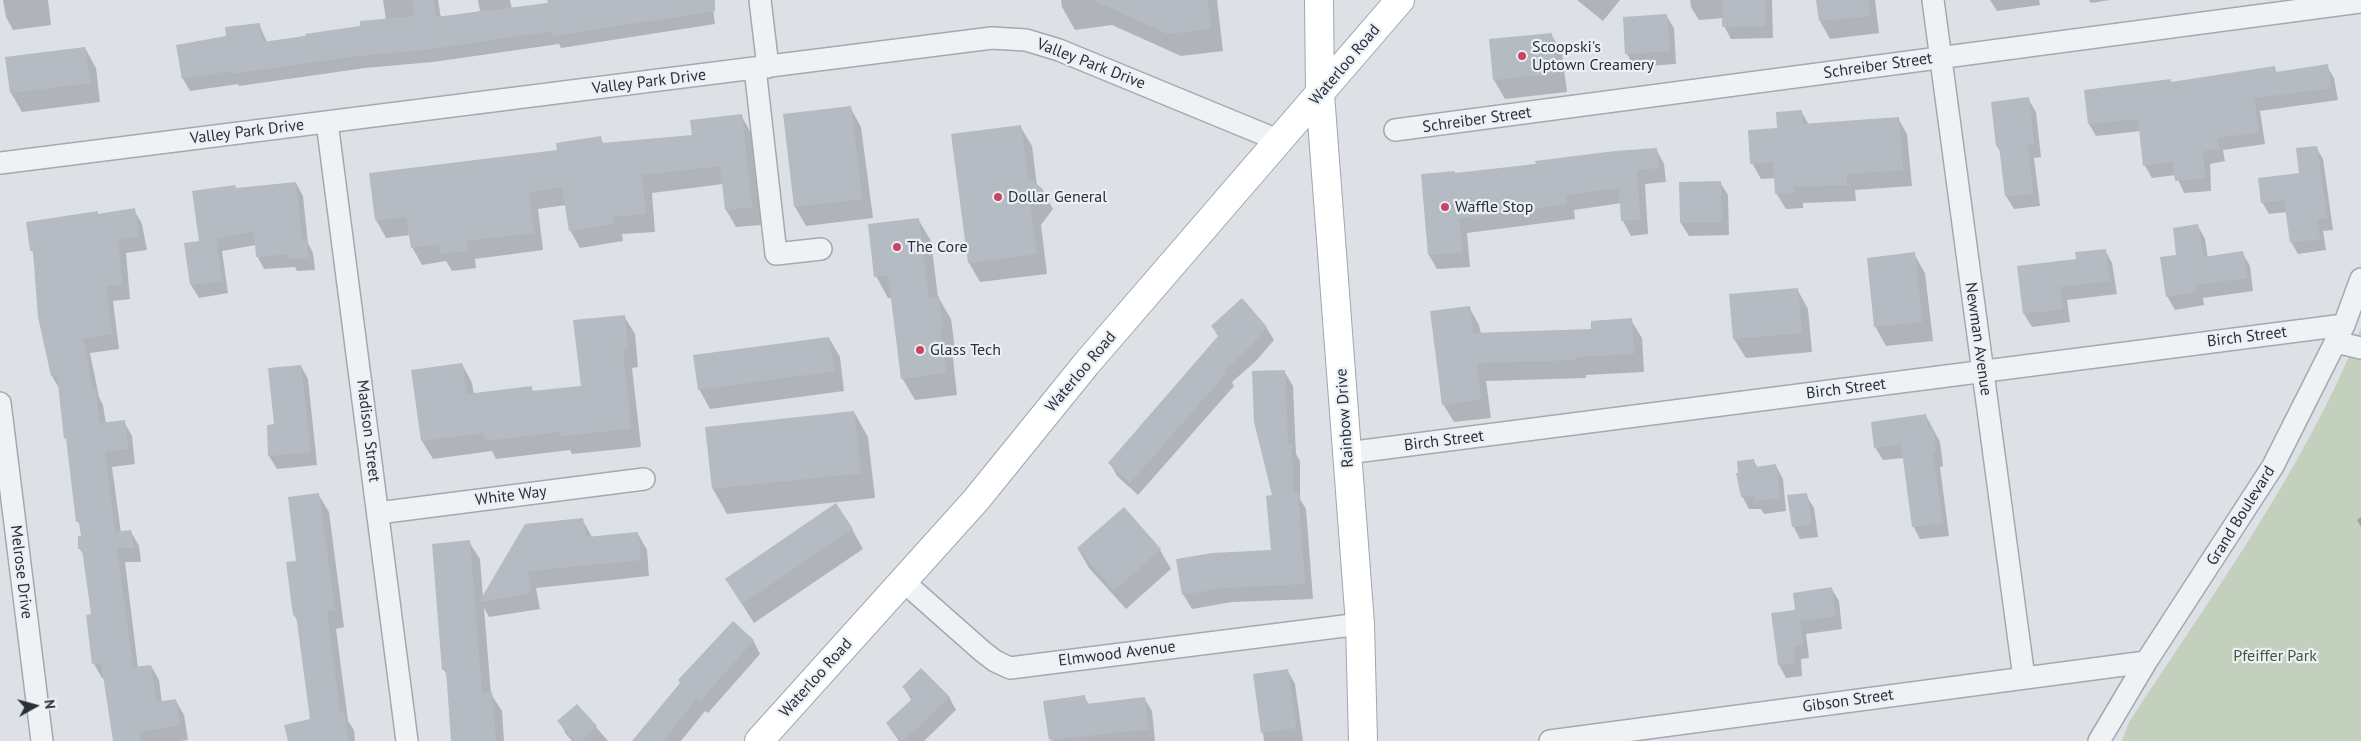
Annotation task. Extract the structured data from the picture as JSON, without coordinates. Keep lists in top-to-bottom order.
{
  "streets": {
    "main road": ["Waterloo Road", "Rainbow Drive"],
    "street": [
      "Valley Park Drive",
      "Schreiber Street",
      "Birch Street",
      "Newman Avenue",
      "Madison Street",
      "White Way",
      "Grand Boulevard",
      "Melrose Drive",
      "Elmwood Avenue",
      "Gibson Street"
    ]
  },
  "crossings": [
    ["Valley Park Drive", "Waterloo Road"],
    ["Valley Park Drive", "Madison Street"],
    ["Waterloo Road", "Rainbow Drive"],
    ["Waterloo Road", "Elmwood Avenue"],
    ["Schreiber Street", "Newman Avenue"],
    ["Birch Street", "Newman Avenue"],
    ["Birch Street", "Rainbow Drive"],
    ["Birch Street", "Grand Boulevard"],
    ["Newman Avenue", "Gibson Street"],
    ["Rainbow Drive", "Elmwood Avenue"],
    ["Madison Street", "White Way"],
    ["Grand Boulevard", "Gibson Street"]
  ],
  "parks": ["Pfeiffer Park"],
  "places": [
    "Scoopski's Uptown Creamery",
    "Dollar General",
    "Waffle Stop",
    "The Core",
    "Glass Tech"
  ],
  "north": "right"
}
